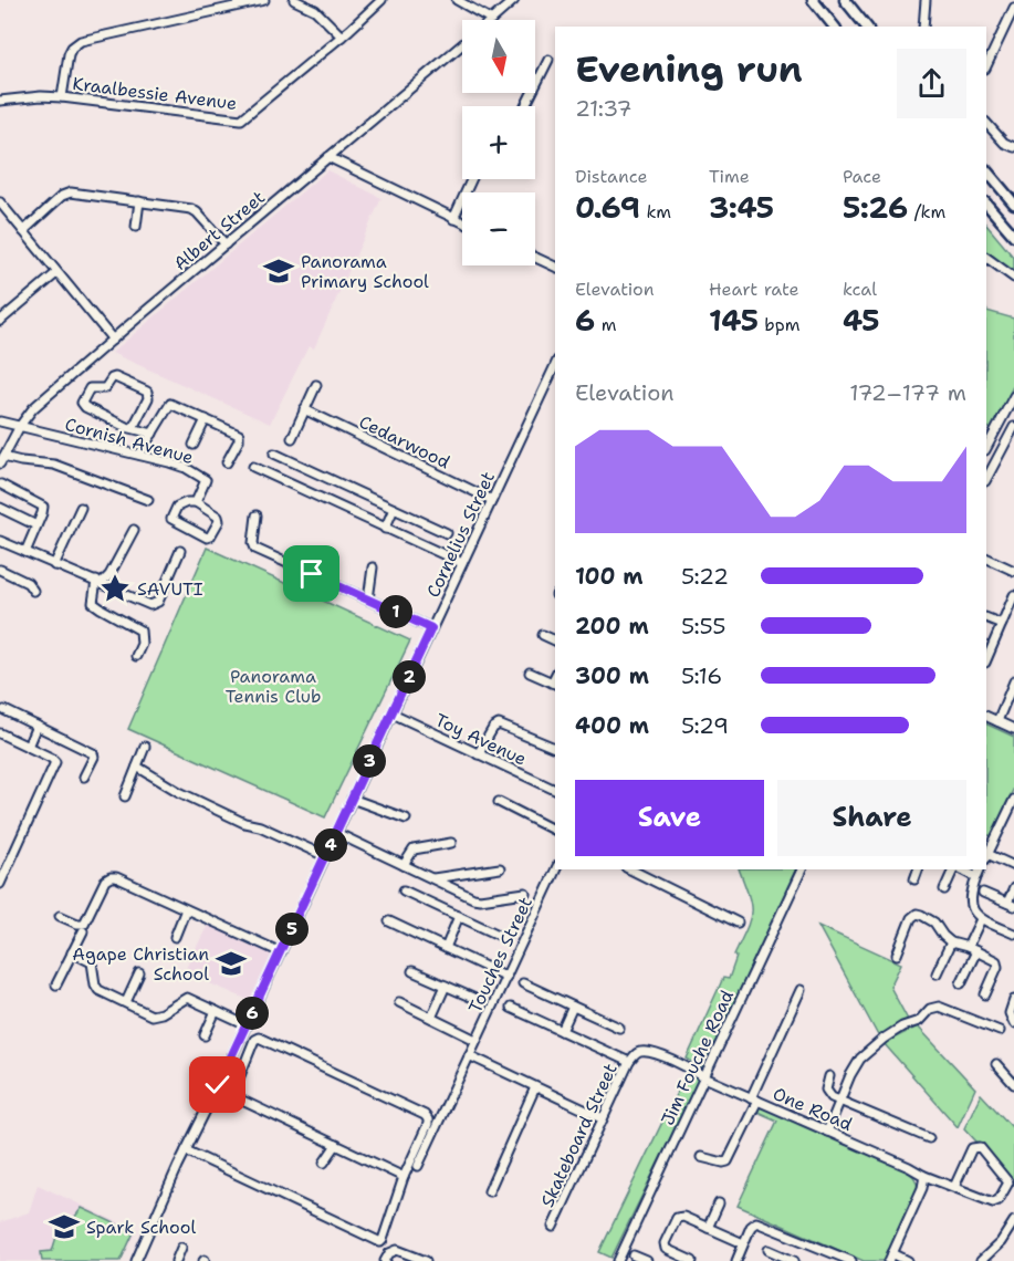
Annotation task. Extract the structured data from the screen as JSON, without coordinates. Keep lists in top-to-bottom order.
{
  "streets": {
    "street": [
      "Kraalbessie Avenue",
      "Albert Street",
      "Cornish Avenue",
      "Cedarwood",
      "Cornelius Street",
      "Toy Avenue",
      "Touches Street",
      "Jim Fouche Road",
      "One Road",
      "Skateboard Street"
    ]
  },
  "crossings": [
    ["Albert Street", "Cornish Avenue"],
    ["Cedarwood", "Cornelius Street"],
    ["Cornelius Street", "Toy Avenue"],
    ["Jim Fouche Road", "One Road"],
    ["Jim Fouche Road", "Skateboard Street"],
    ["One Road", "Skateboard Street"]
  ],
  "parks": ["Panorama Tennis Club"],
  "places": {
    "school or university": ["Panorama Primary School", "Agape Christian School", "Spark School"],
    "place": ["SAVUTI"]
  },
  "north": "bottom",
  "page": {
    "map_buttons": ["+", "−"],
    "heading": ["Evening run", "21:37"],
    "stats": [
      ["Distance", "0.69 km"],
      ["Time", "3:45"],
      ["Pace", "5:26 /km"],
      ["Elevation", "6 m"],
      ["Heart rate", "145 bpm"],
      ["kcal", "45"]
    ],
    "chart": ["Elevation", "172–177 m"],
    "list": [
      {
        "name": "100 m",
        "note": "5:22"
      },
      {
        "name": "200 m",
        "note": "5:55"
      },
      {
        "name": "300 m",
        "note": "5:16"
      },
      {
        "name": "400 m",
        "note": "5:29"
      }
    ],
    "pins": [
      "1",
      "2",
      "3",
      "4",
      "5",
      "6"
    ],
    "buttons": ["Save", "Share"]
  }
}
